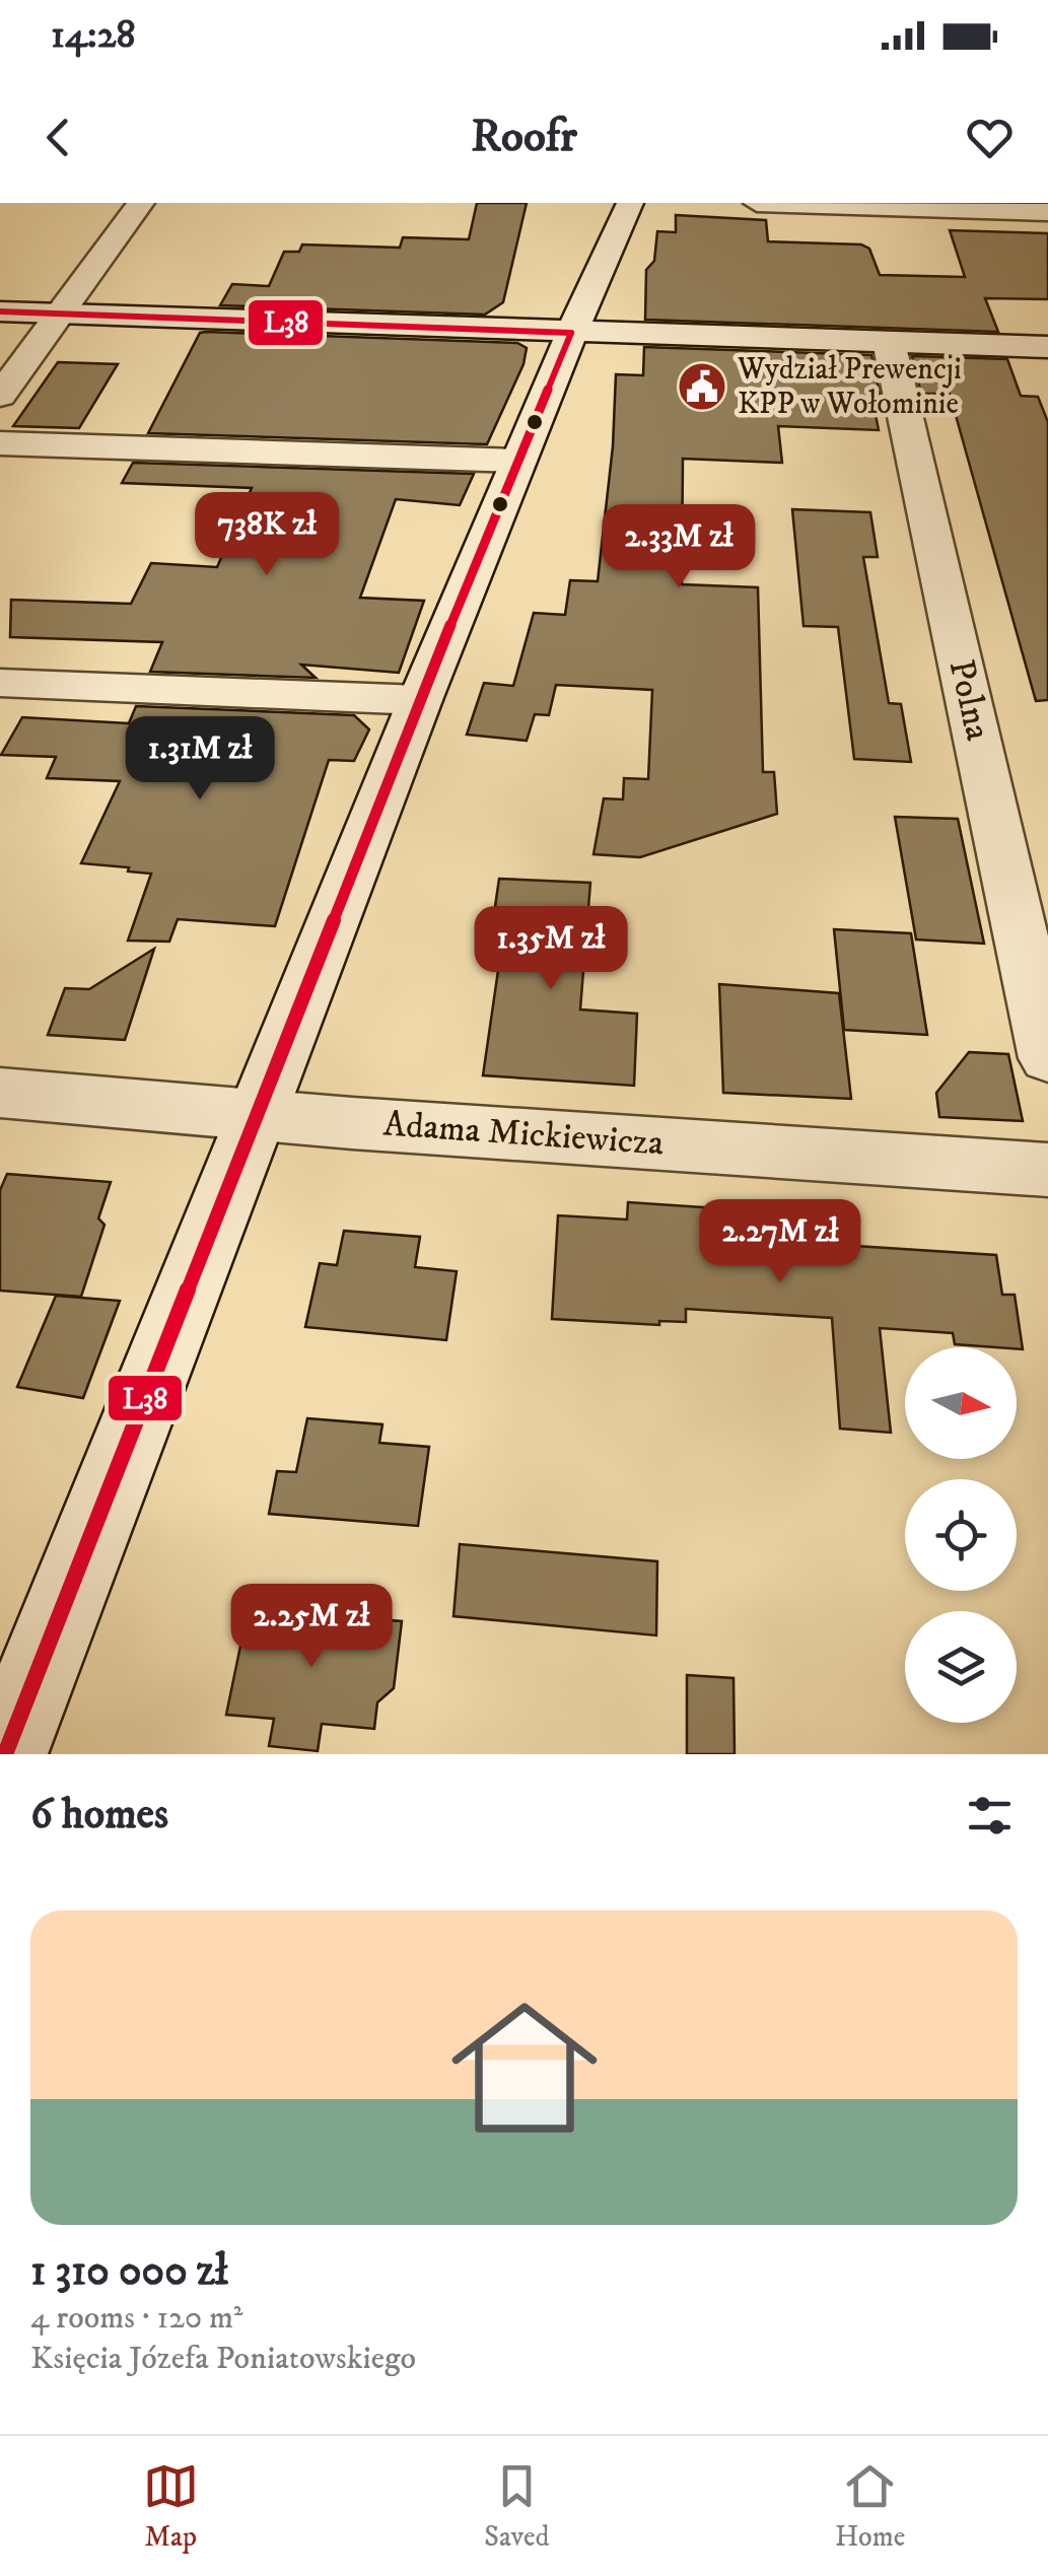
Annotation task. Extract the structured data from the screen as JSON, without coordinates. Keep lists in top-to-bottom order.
{
  "streets": {
    "street": ["Polna", "Adama Mickiewicza"]
  },
  "places": {
    "public building": ["Wydział Prewencji KPP w Wołominie"]
  },
  "lines": ["transit line L38"],
  "north": "right",
  "page": {
    "status": "14:28",
    "header": "Roofr",
    "price": [
      "738K zł",
      "2.33M zł",
      "1.31M zł",
      "1.35M zł",
      "2.27M zł",
      "2.25M zł"
    ],
    "heading": "6 homes",
    "list": [
      {
        "name": "1 310 000 zł",
        "note": "4 rooms · 120 m² · Księcia Józefa Poniatowskiego"
      }
    ],
    "tabs": ["Map", "Saved", "Home"]
  }
}
